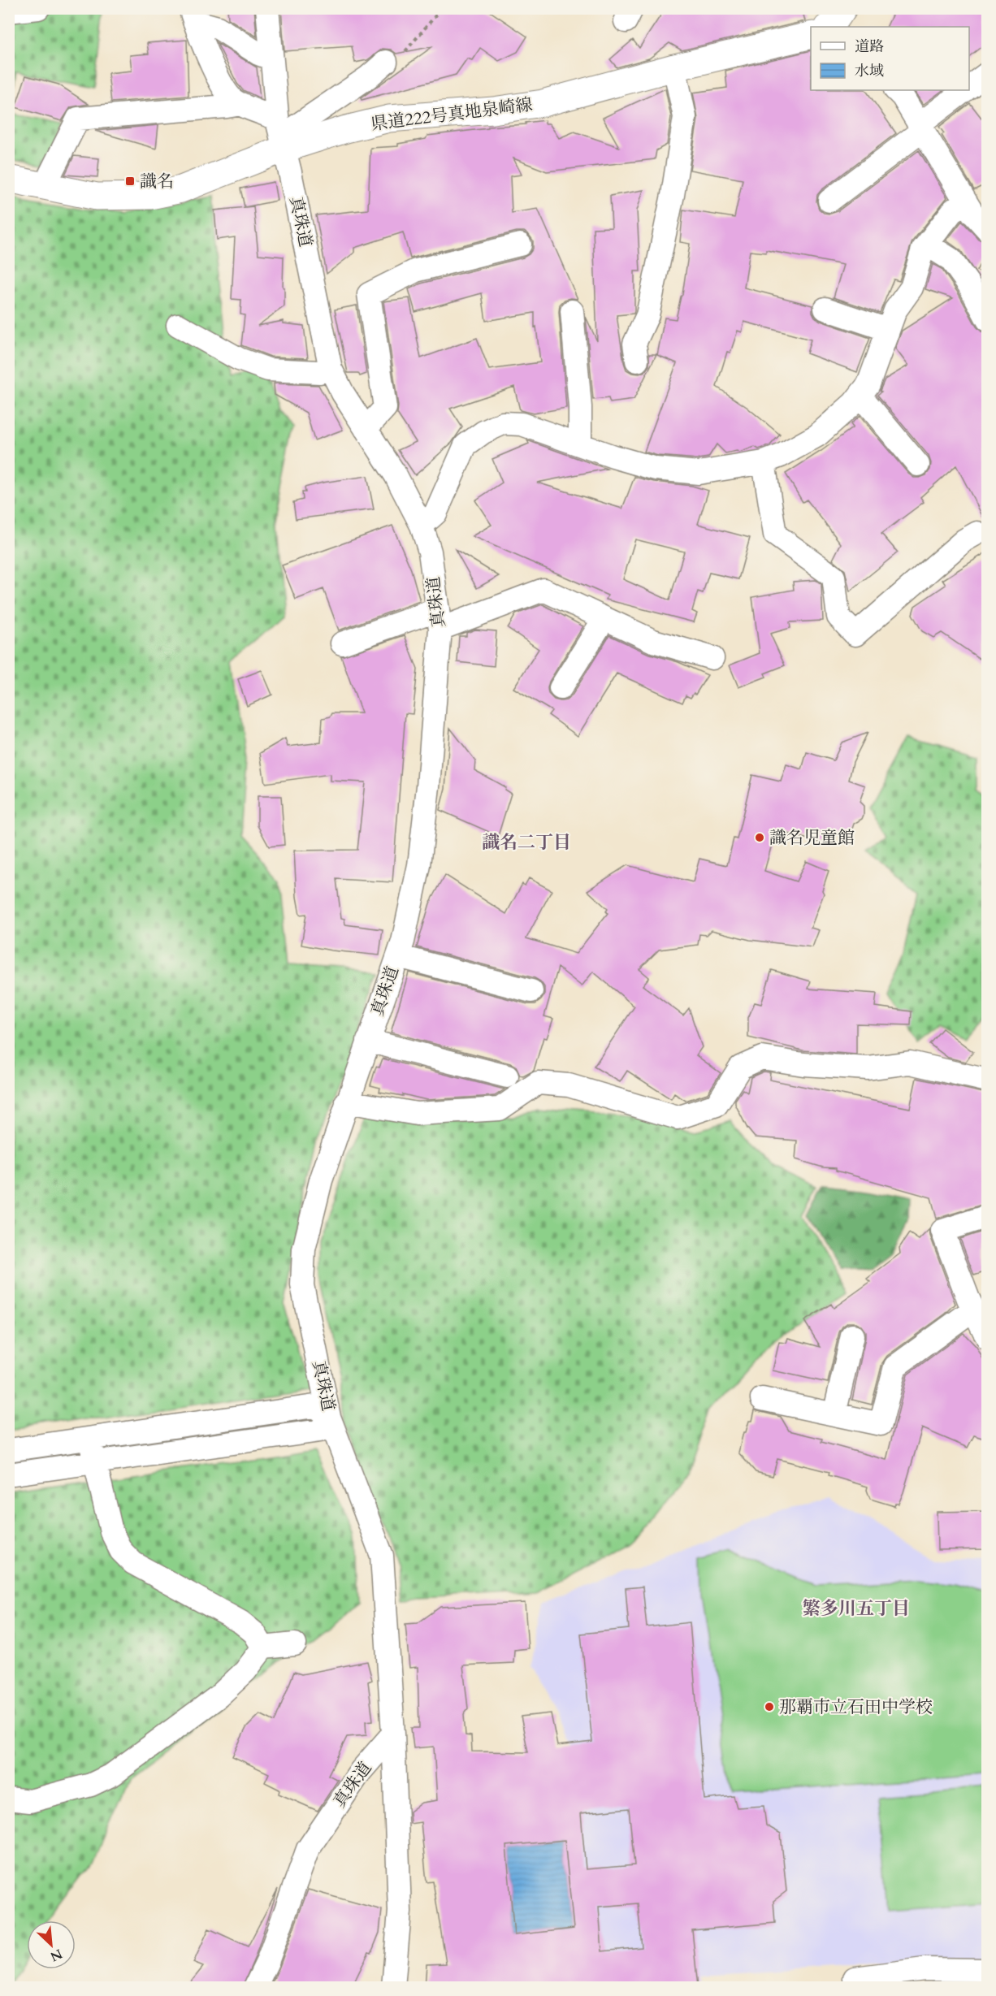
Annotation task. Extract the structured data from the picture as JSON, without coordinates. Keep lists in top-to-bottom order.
{
  "streets": {
    "main road": ["県道222号真地泉崎線"],
    "street": ["真珠道"]
  },
  "crossings": [
    ["県道222号真地泉崎線", "真珠道"]
  ],
  "districts": ["識名二丁目", "繁多川五丁目"],
  "places": {
    "transit": ["識名"],
    "other": ["識名児童館", "那覇市立石田中学校"]
  },
  "legend": ["道路", "水域"],
  "north": "bottom right"
}
